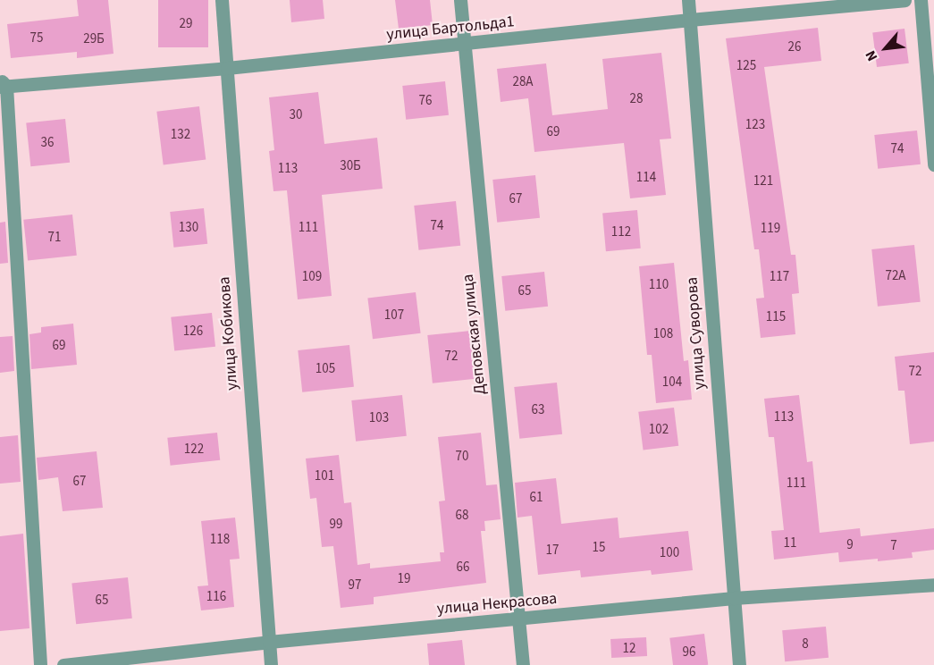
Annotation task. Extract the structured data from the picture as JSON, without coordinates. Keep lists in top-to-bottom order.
{
  "streets": {
    "street": [
      "улица Бартольда1",
      "улица Кобикова",
      "улица Суворова",
      "Деповская улица",
      "улица Некрасова"
    ]
  },
  "crossings": [
    ["улица Бартольда1", "улица Кобикова"],
    ["улица Бартольда1", "улица Суворова"],
    ["улица Бартольда1", "Деповская улица"],
    ["улица Кобикова", "улица Некрасова"],
    ["улица Суворова", "улица Некрасова"],
    ["Деповская улица", "улица Некрасова"]
  ],
  "house_numbers": [
    "29",
    "75",
    "29Б",
    "26",
    "125",
    "28А",
    "28",
    "76",
    "30",
    "123",
    "69",
    "132",
    "36",
    "74",
    "30Б",
    "113",
    "114",
    "121",
    "67",
    "74",
    "130",
    "111",
    "119",
    "112",
    "71",
    "72А",
    "109",
    "117",
    "110",
    "65",
    "107",
    "115",
    "126",
    "108",
    "69",
    "72",
    "105",
    "72",
    "104",
    "63",
    "113",
    "103",
    "102",
    "122",
    "70",
    "101",
    "67",
    "111",
    "61",
    "68",
    "99",
    "118",
    "11",
    "9",
    "7",
    "15",
    "17",
    "100",
    "66",
    "19",
    "97",
    "116",
    "65",
    "8",
    "12",
    "96"
  ],
  "north": "bottom left"
}
